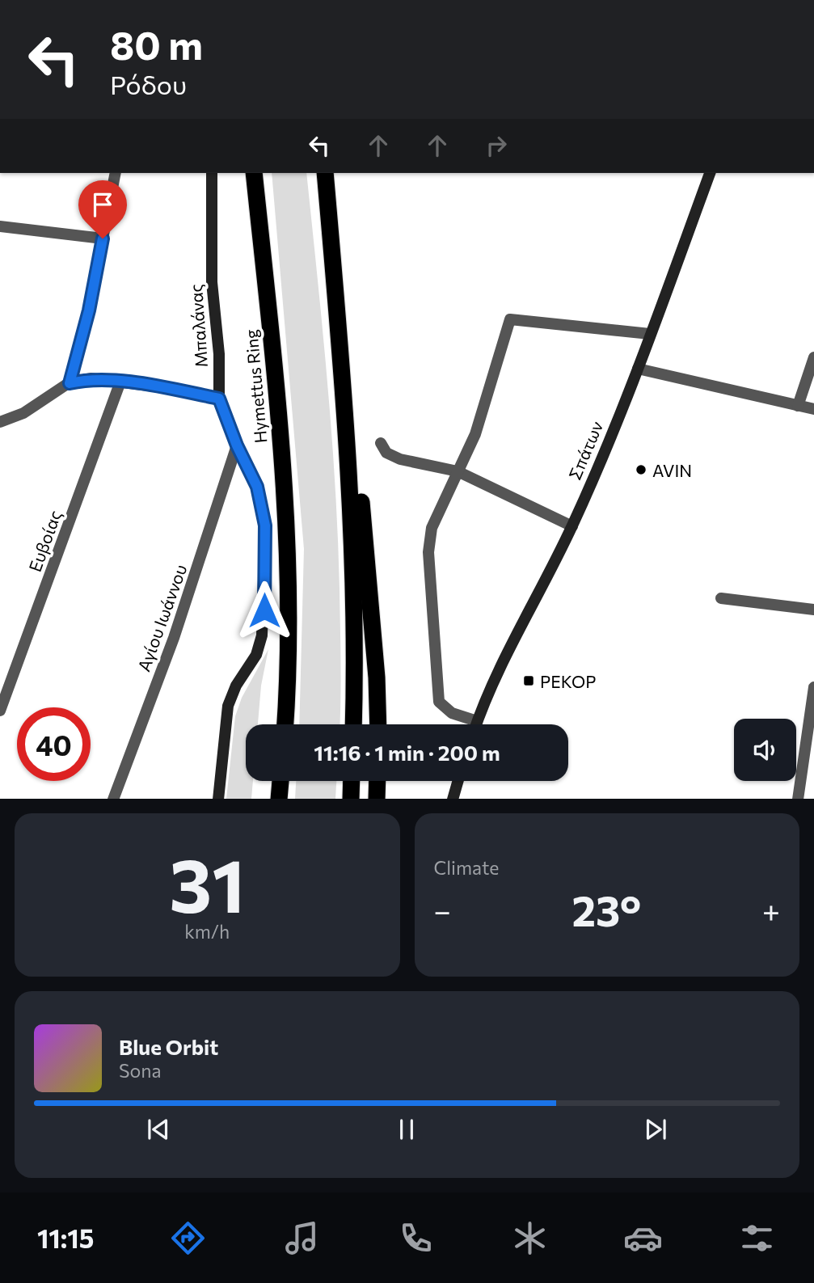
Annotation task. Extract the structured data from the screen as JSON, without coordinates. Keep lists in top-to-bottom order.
{
  "streets": {
    "highway": ["Hymettus Ring"],
    "street": [
      "Μπαλάνας",
      "Σπάτων",
      "Ευβοίας",
      "Αγίου Ιωάννου"
    ]
  },
  "crossings": [
    ["Μπαλάνας", "Αγίου Ιωάννου"]
  ],
  "places": {
    "other": ["AVIN"],
    "transit": ["ΡΕΚΟΡ"]
  },
  "page": {
    "turn": ["80 m", "Ρόδου"],
    "limit": "40",
    "trip": "11:16 · 1 min · 200 m",
    "tile": [
      ["31", "km/h"],
      "Climate"
    ],
    "heat": ["−", "23°", "+"],
    "song": ["Blue Orbit", "Sona"],
    "tabs": "11:15"
  }
}
